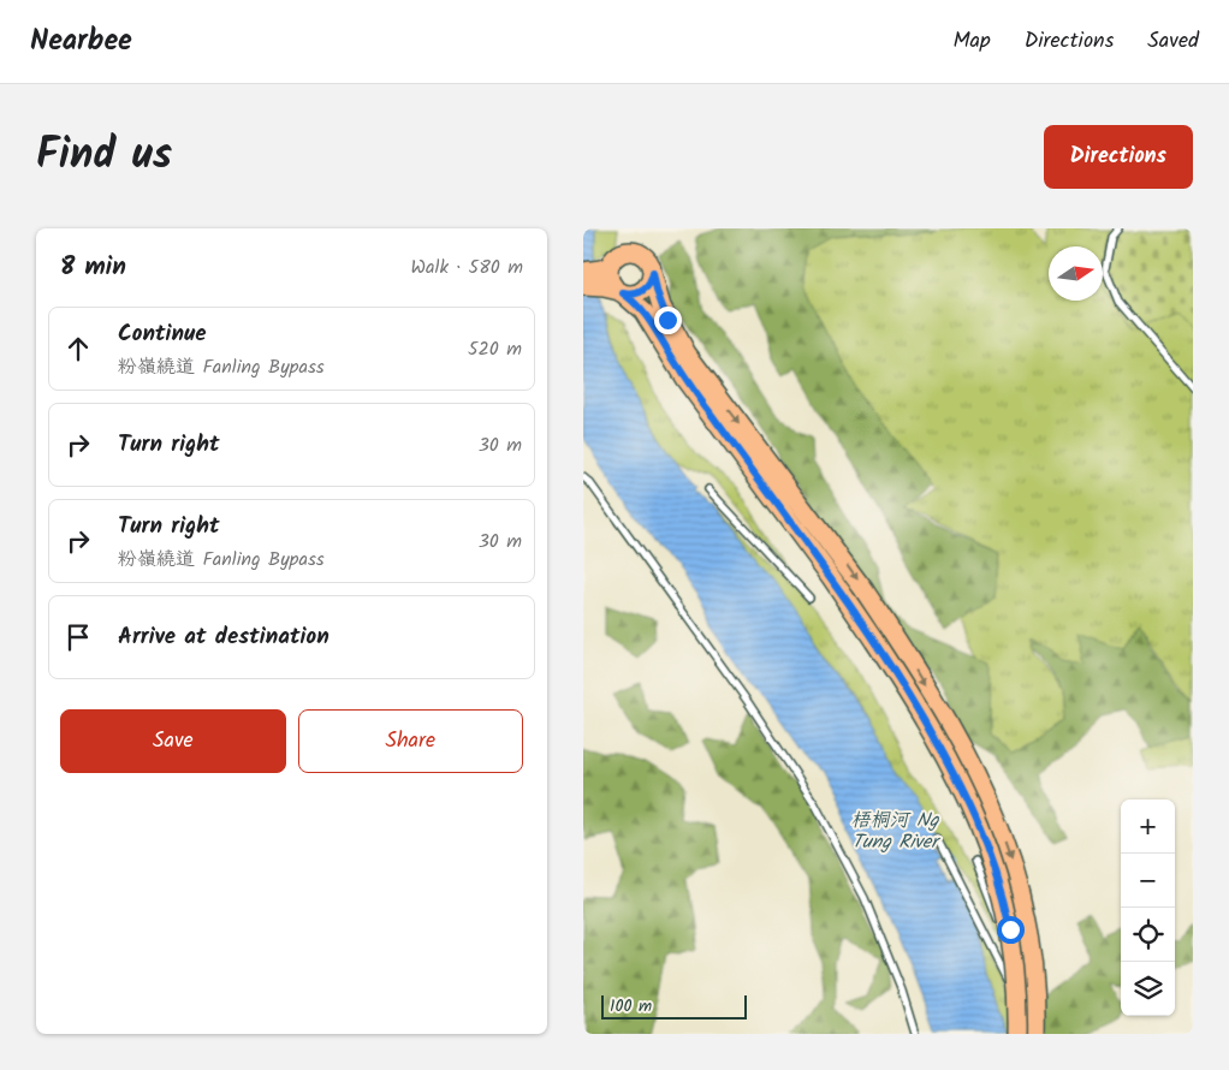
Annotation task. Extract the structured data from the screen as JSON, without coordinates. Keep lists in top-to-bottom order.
{
  "water": ["梧桐河 Ng Tung River"],
  "scale_bar": "100 m",
  "north": "right",
  "page": {
    "header": "Nearbee",
    "nav": ["Map", "Directions", "Saved"],
    "title": "Find us",
    "buttons": [
      "Directions",
      ["Save", "Share"]
    ],
    "heading": ["8 min", "Walk · 580 m"],
    "list": [
      ["Continue", "粉嶺繞道 Fanling Bypass", "520 m"],
      ["Turn right", "30 m"],
      ["Turn right", "粉嶺繞道 Fanling Bypass", "30 m"],
      "Arrive at destination"
    ],
    "map_buttons": ["+", "−"],
    "scale": "100 m"
  }
}
